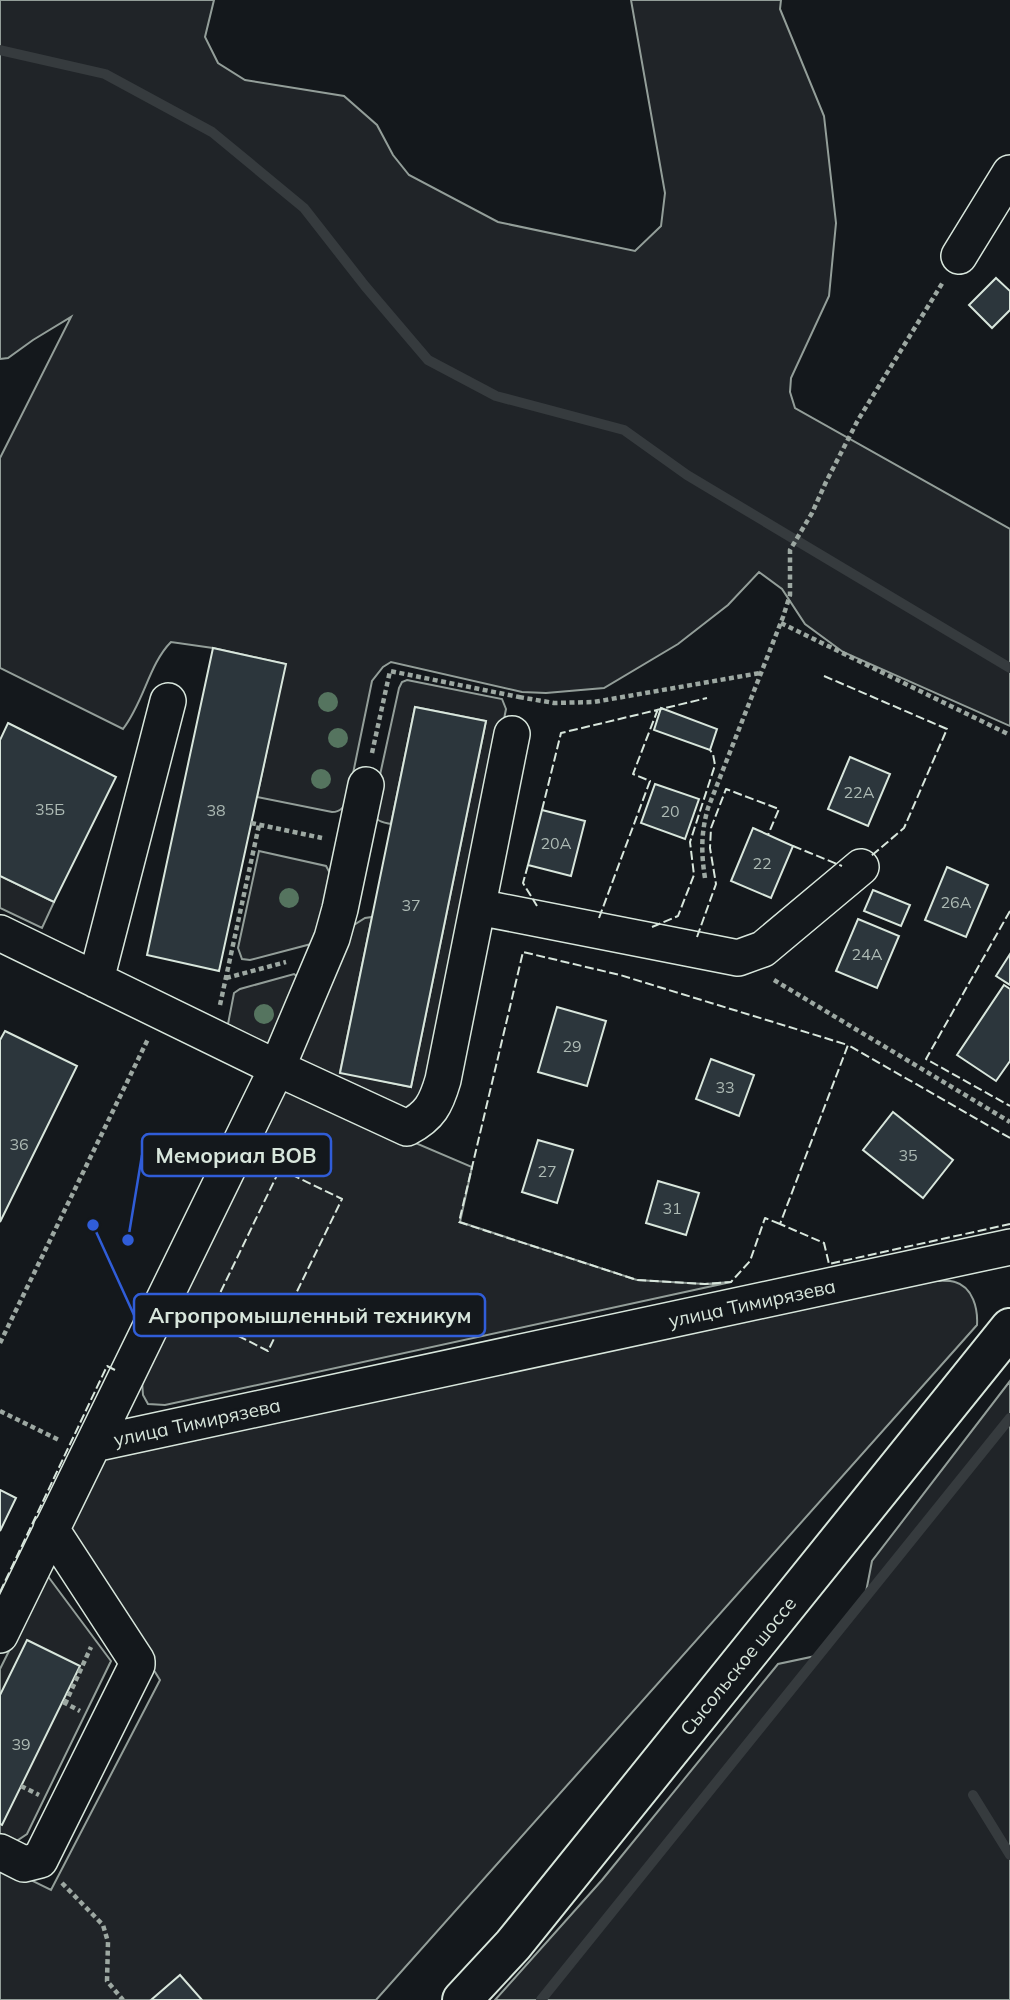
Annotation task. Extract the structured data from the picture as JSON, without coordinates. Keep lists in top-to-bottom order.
{
  "streets": {
    "highway": ["Сысольское шоссе"],
    "street": ["улица Тимирязева"]
  },
  "places": ["Агропромышленный техникум", "Мемориал ВОВ"],
  "house_numbers": [
    "22А",
    "35Б",
    "38",
    "20",
    "20А",
    "22",
    "26А",
    "37",
    "24А",
    "29",
    "33",
    "36",
    "35",
    "27",
    "31",
    "39"
  ]
}
